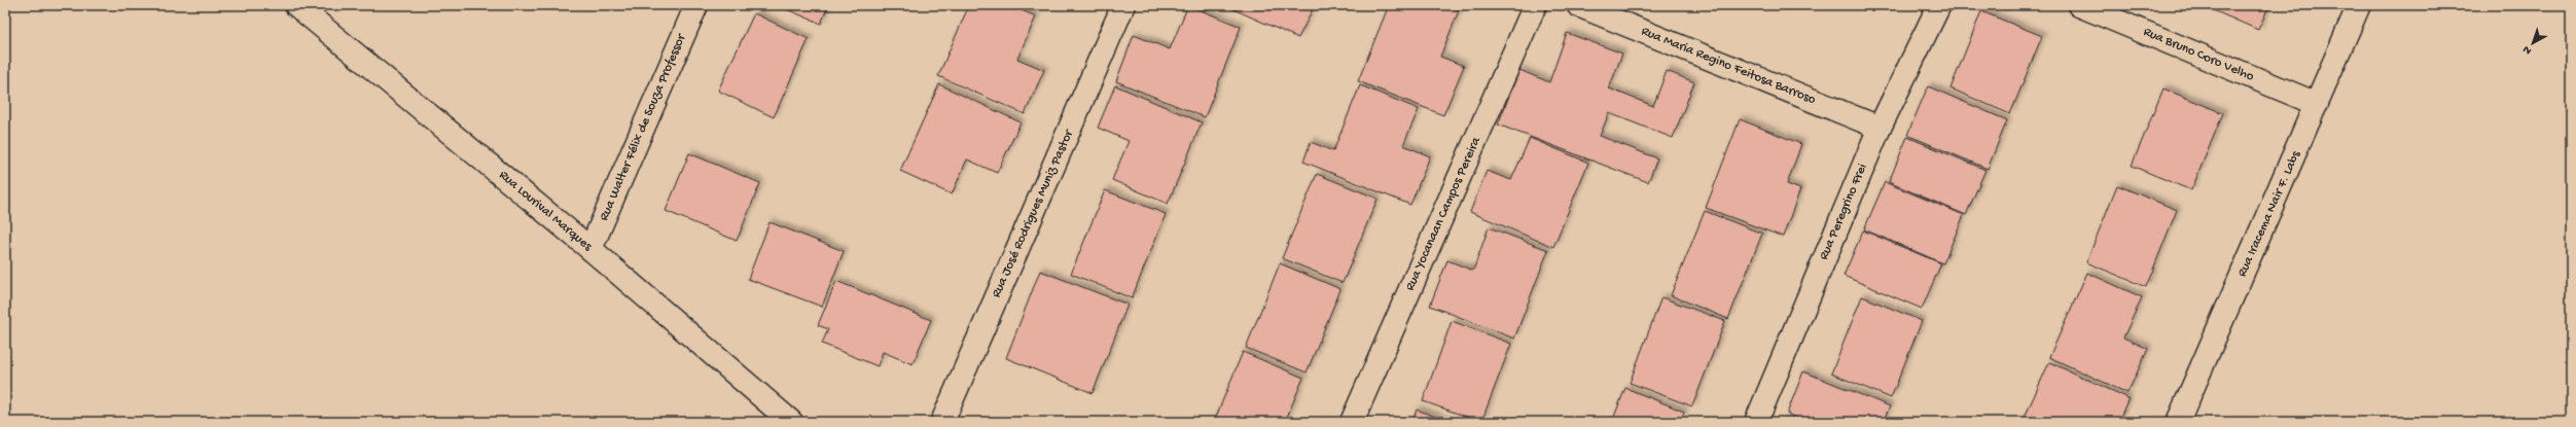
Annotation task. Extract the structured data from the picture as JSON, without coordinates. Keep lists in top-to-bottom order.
{
  "streets": {
    "street": [
      "Rua Bruno Coro Velho",
      "Rua Maria Regino Feitosa Barroso",
      "Rua Walter Félix de Souza Professor",
      "Rua Lourival Marques",
      "Rua Peregrino Frei",
      "Rua José Rodrigues Muniz Pastor",
      "Rua Yocanaan Campos Pereira",
      "Rua Iracema Nair F. Labs"
    ]
  },
  "crossings": [
    ["Rua Bruno Coro Velho", "Rua Iracema Nair F. Labs"],
    ["Rua Maria Regino Feitosa Barroso", "Rua Peregrino Frei"],
    ["Rua Walter Félix de Souza Professor", "Rua Lourival Marques"]
  ],
  "north": "bottom left"
}
